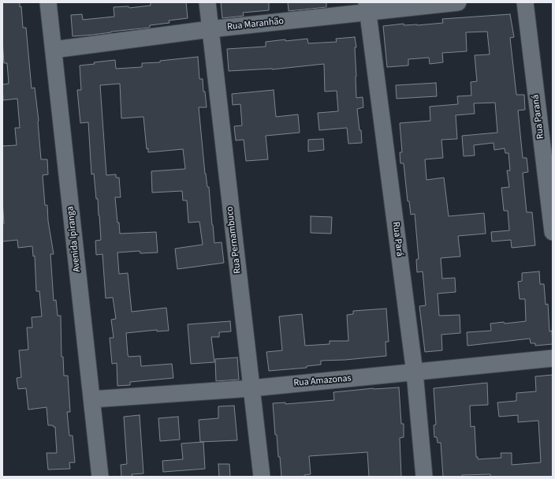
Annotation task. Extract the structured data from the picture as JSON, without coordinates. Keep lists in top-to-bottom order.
{
  "streets": {
    "street": [
      "Rua Maranhão",
      "Rua Paraná",
      "Avenida Ipiranga",
      "Rua Pará",
      "Rua Pernambuco",
      "Rua Amazonas"
    ]
  },
  "crossings": [
    ["Rua Maranhão", "Avenida Ipiranga"],
    ["Rua Maranhão", "Rua Pará"],
    ["Rua Maranhão", "Rua Pernambuco"],
    ["Avenida Ipiranga", "Rua Amazonas"],
    ["Rua Pará", "Rua Amazonas"],
    ["Rua Pernambuco", "Rua Amazonas"]
  ]
}
